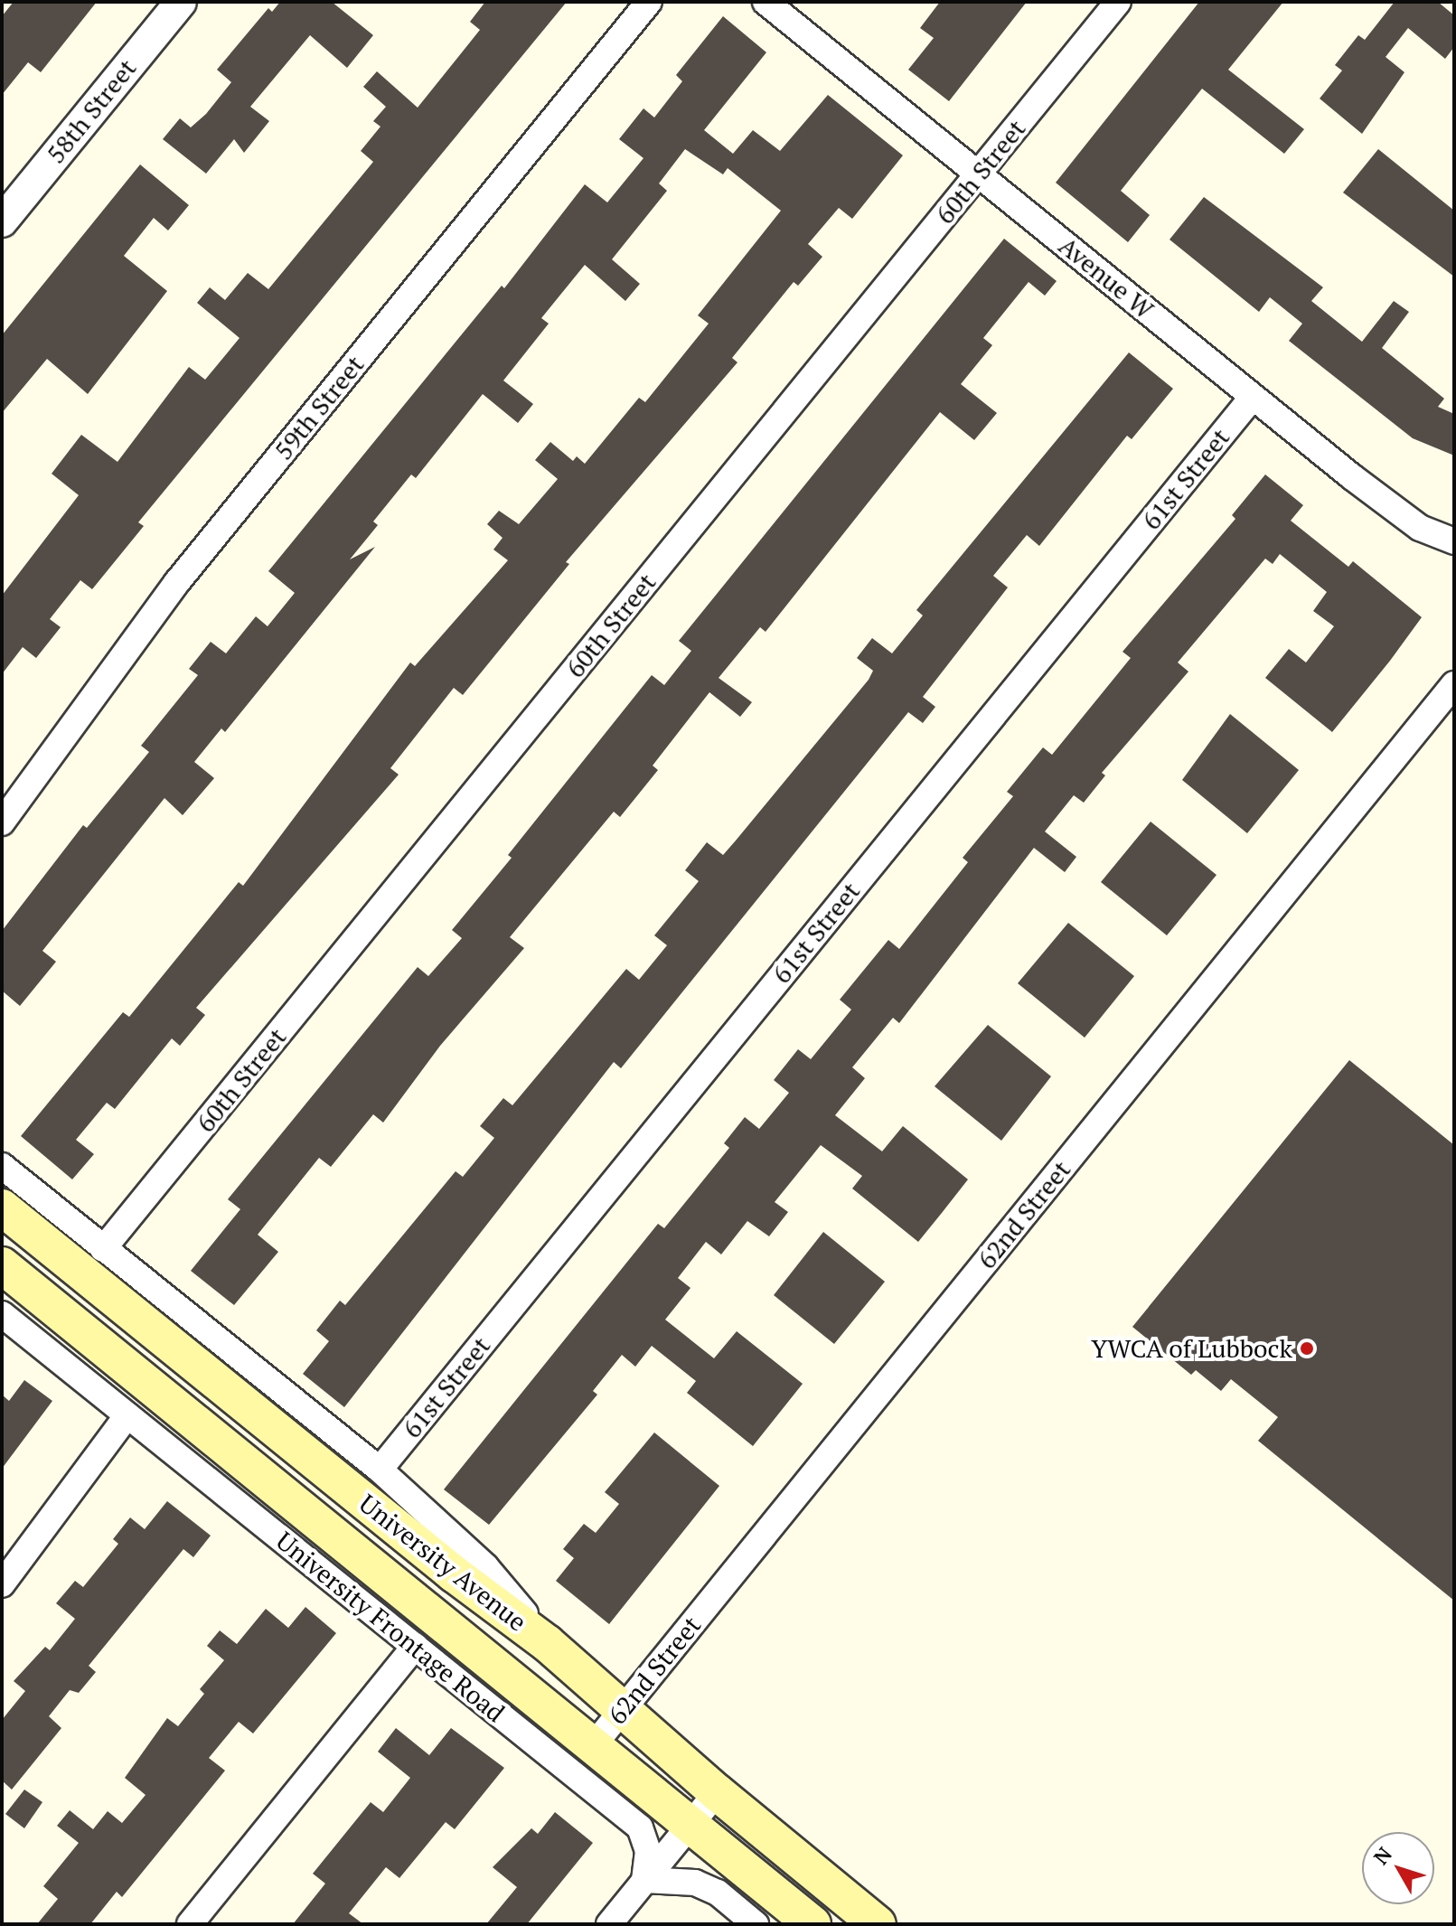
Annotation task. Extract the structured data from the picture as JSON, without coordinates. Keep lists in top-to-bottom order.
{
  "streets": {
    "main road": ["University Avenue"],
    "street": [
      "58th Street",
      "60th Street",
      "Avenue W",
      "59th Street",
      "61st Street",
      "62nd Street",
      "University Frontage Road"
    ]
  },
  "crossings": [
    ["60th Street", "Avenue W"],
    ["Avenue W", "61st Street"],
    ["62nd Street", "University Avenue"]
  ],
  "places": ["YWCA of Lubbock"],
  "north": "top left"
}
